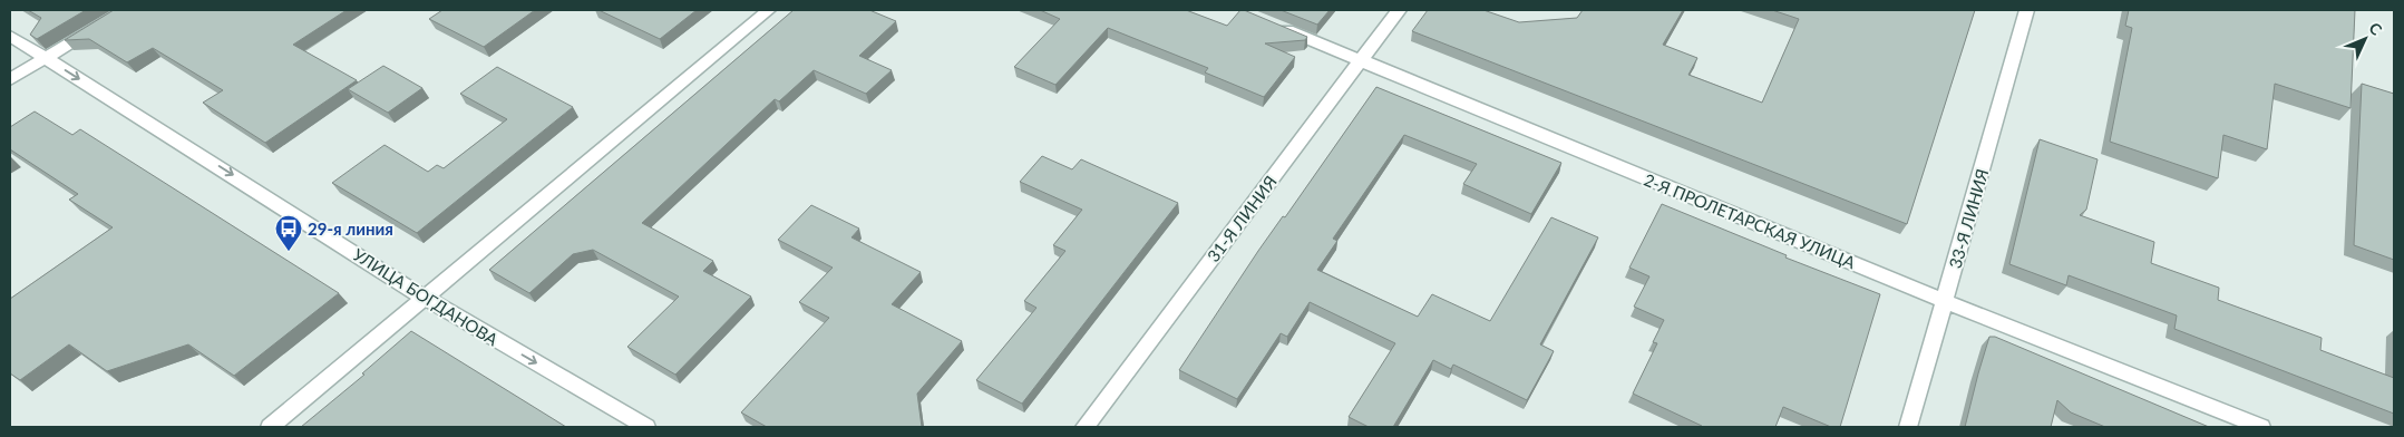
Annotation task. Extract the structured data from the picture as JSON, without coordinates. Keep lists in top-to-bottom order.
{
  "streets": {
    "street": [
      "31-Я ЛИНИЯ",
      "33-Я ЛИНИЯ",
      "2-Я ПРОЛЕТАРСКАЯ УЛИЦА",
      "УЛИЦА БОГДАНОВА"
    ]
  },
  "crossings": [
    ["31-Я ЛИНИЯ", "2-Я ПРОЛЕТАРСКАЯ УЛИЦА"],
    ["33-Я ЛИНИЯ", "2-Я ПРОЛЕТАРСКАЯ УЛИЦА"]
  ],
  "one_way": ["УЛИЦА БОГДАНОВА"],
  "places": {
    "bus stop": ["29-я линия"]
  },
  "north": "top right"
}
